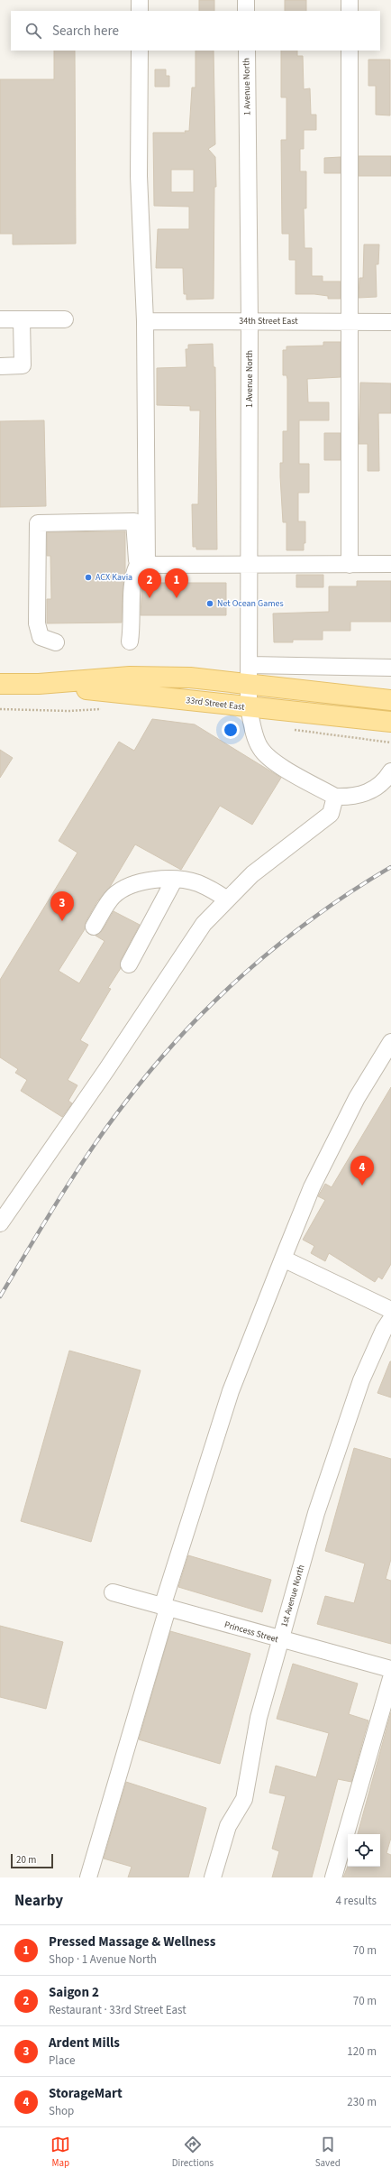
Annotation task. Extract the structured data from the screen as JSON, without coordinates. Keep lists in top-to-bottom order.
{
  "streets": {
    "main road": ["33rd Street East"],
    "street": [
      "1 Avenue North",
      "34th Street East",
      "1st Avenue North",
      "Princess Street"
    ]
  },
  "crossings": [
    ["1 Avenue North", "34th Street East"],
    ["1 Avenue North", "33rd Street East"],
    ["1st Avenue North", "Princess Street"]
  ],
  "places": ["ACX Kavia", "Net Ocean Games"],
  "scale_bar": "20 m",
  "page": {
    "search": "Search here",
    "pins": [
      "1",
      "2",
      "3",
      "4"
    ],
    "scale": "20 m",
    "heading": ["Nearby", "4 results"],
    "list": [
      {
        "mark": "1",
        "name": "Pressed Massage & Wellness",
        "note": "Shop · 1 Avenue North",
        "value": "70 m"
      },
      {
        "mark": "2",
        "name": "Saigon 2",
        "note": "Restaurant · 33rd Street East",
        "value": "70 m"
      },
      {
        "mark": "3",
        "name": "Ardent Mills",
        "note": "Place",
        "value": "120 m"
      },
      {
        "mark": "4",
        "name": "StorageMart",
        "note": "Shop",
        "value": "230 m"
      }
    ],
    "nav": ["Map", "Directions", "Saved"]
  }
}
